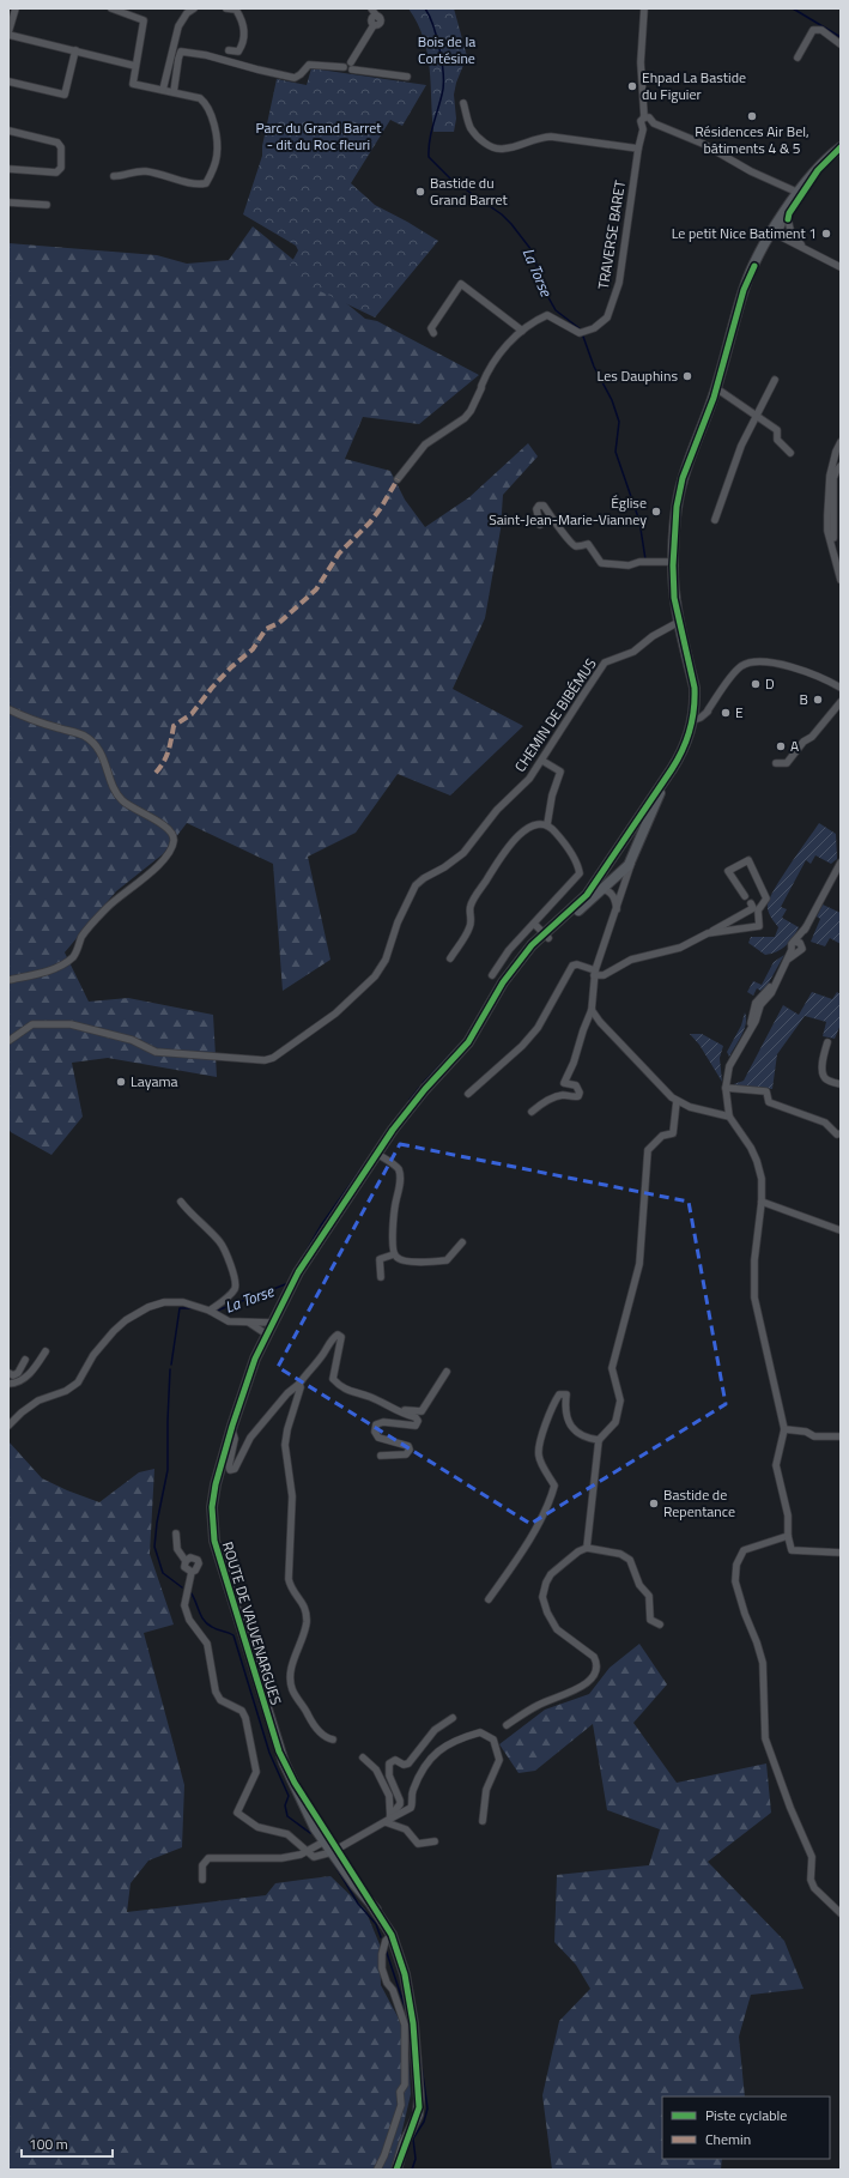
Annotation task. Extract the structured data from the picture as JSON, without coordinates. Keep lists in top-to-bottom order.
{
  "streets": {
    "main road": ["ROUTE DE VAUVENARGUES"],
    "street": ["TRAVERSE BARET", "CHEMIN DE BIBÉMUS"]
  },
  "water": ["La Torse"],
  "parks": ["Bois de la Cortésine", "Parc du Grand Barret - dit du Roc fleuri"],
  "places": [
    "Ehpad La Bastide du Figuier",
    "Résidences Air Bel, bâtiments 4 & 5",
    "Bastide du Grand Barret",
    "Le petit Nice Batiment 1",
    "Les Dauphins",
    "Église Saint-Jean-Marie-Vianney",
    "D",
    "B",
    "E",
    "A",
    "Layama",
    "Bastide de Repentance"
  ],
  "legend": ["Piste cyclable", "Chemin"],
  "scale_bar": "100 m"
}
